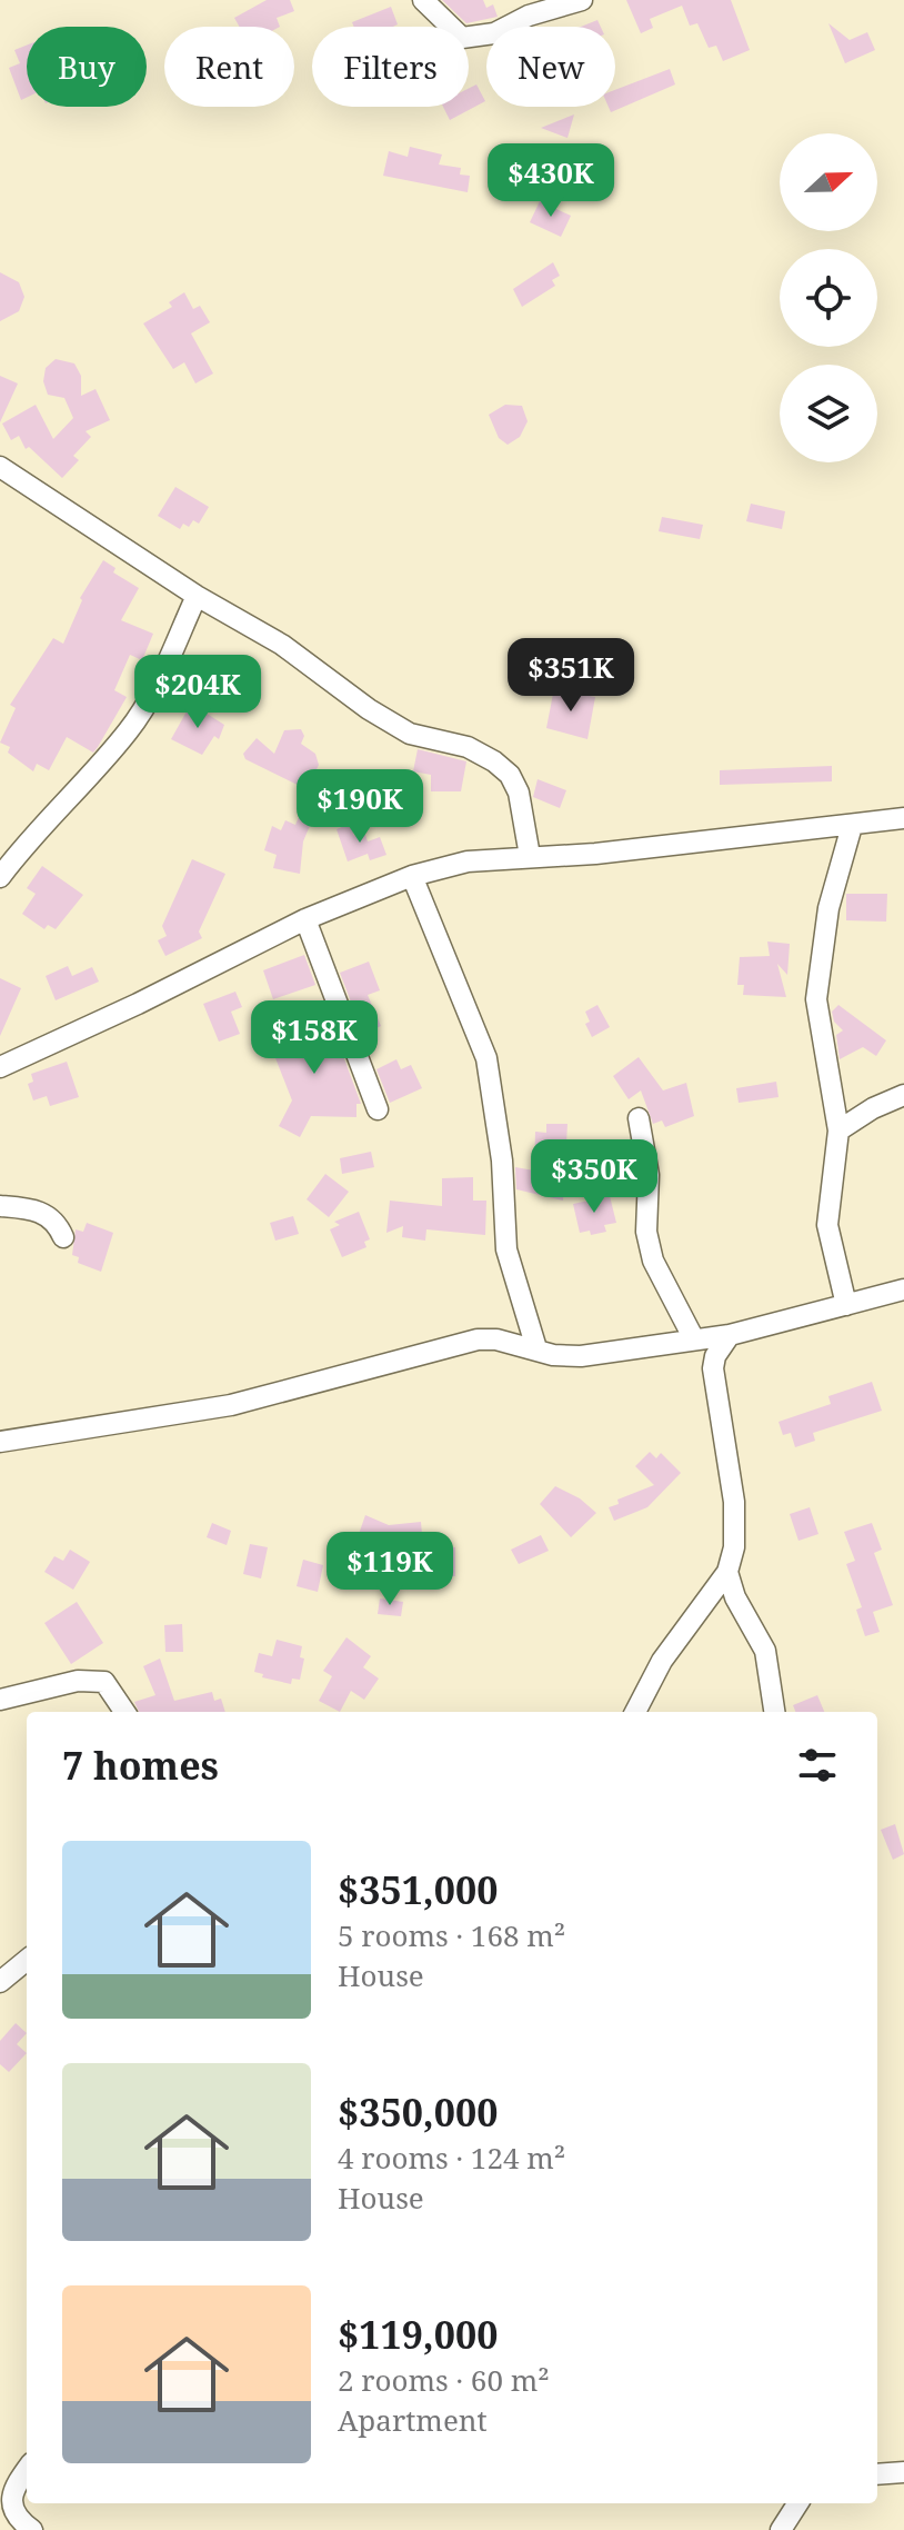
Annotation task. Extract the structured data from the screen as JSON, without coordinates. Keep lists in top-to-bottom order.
{
  "north": "right",
  "page": {
    "chip": [
      "Buy",
      "Rent",
      "Filters",
      "New"
    ],
    "price": [
      "$430K",
      "$351K",
      "$204K",
      "$190K",
      "$158K",
      "$350K",
      "$119K"
    ],
    "heading": "7 homes",
    "list": [
      {
        "name": "$351,000",
        "note": "5 rooms · 168 m² · House"
      },
      {
        "name": "$350,000",
        "note": "4 rooms · 124 m² · House"
      },
      {
        "name": "$119,000",
        "note": "2 rooms · 60 m² · Apartment"
      }
    ]
  }
}
